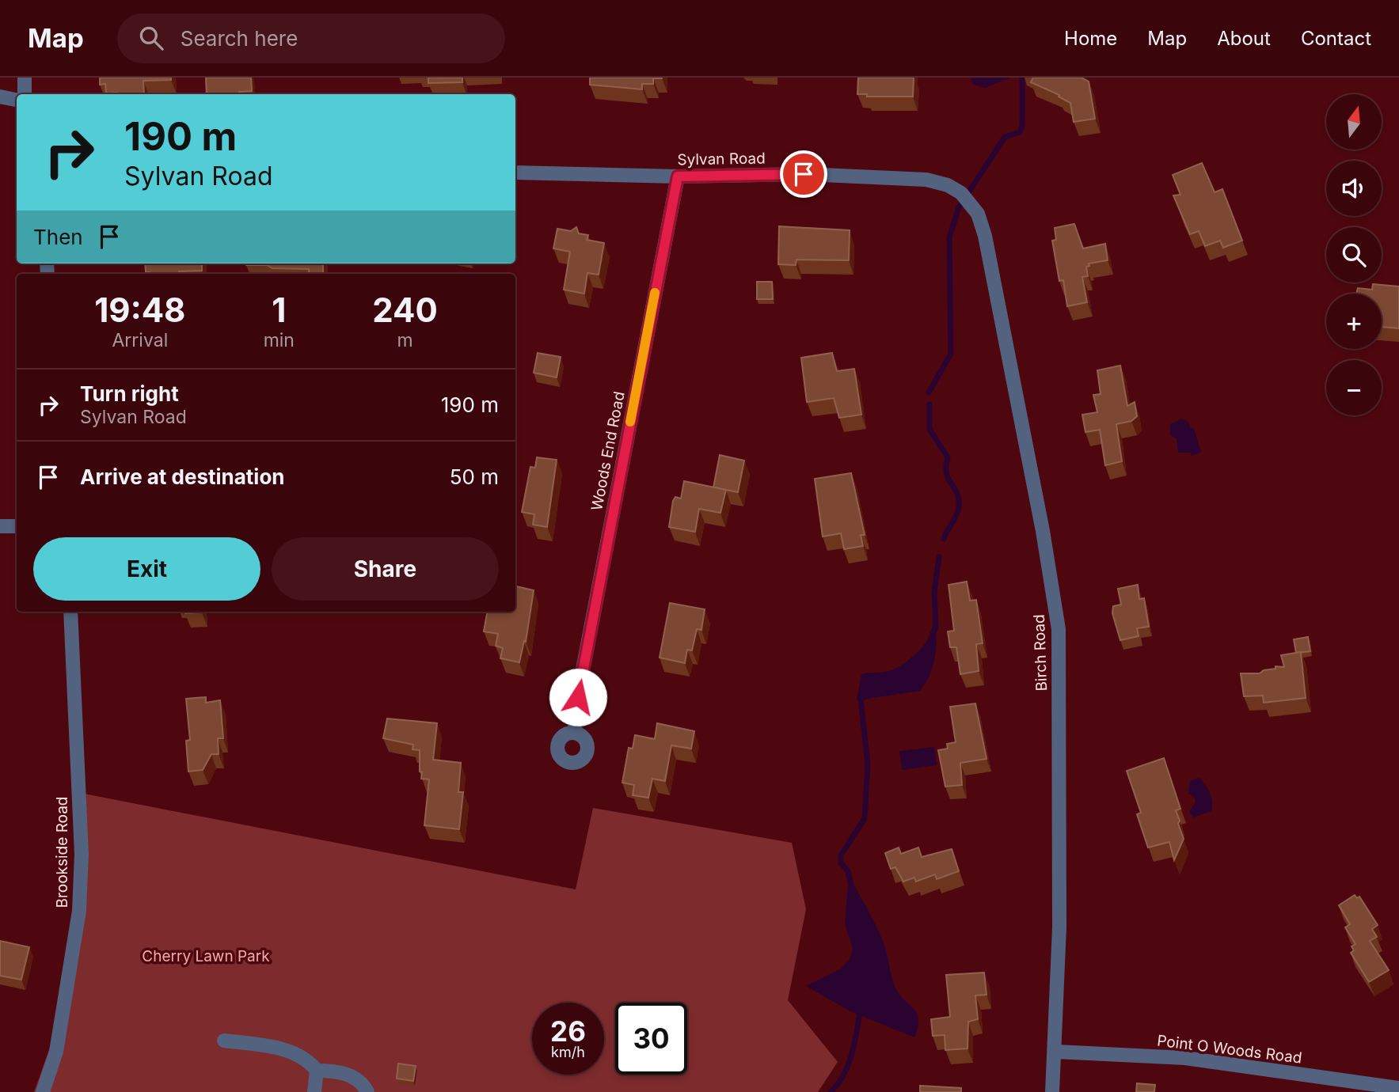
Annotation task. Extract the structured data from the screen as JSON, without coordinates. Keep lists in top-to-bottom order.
{
  "streets": {
    "street": [
      "Sylvan Road",
      "Woods End Road",
      "Birch Road",
      "Brookside Road",
      "Point O Woods Road"
    ]
  },
  "crossings": [
    ["Sylvan Road", "Woods End Road"],
    ["Sylvan Road", "Birch Road"],
    ["Birch Road", "Point O Woods Road"]
  ],
  "parks": ["Cherry Lawn Park"],
  "north": "top",
  "page": {
    "header": "Map",
    "search": "Search here",
    "nav": [
      "Home",
      "Map",
      "About",
      "Contact"
    ],
    "map_buttons": ["+", "−"],
    "turn": ["190 m", "Sylvan Road"],
    "then": "Then",
    "eta": [
      "19:48",
      "Arrival",
      "1",
      "min",
      "240",
      "m"
    ],
    "list": [
      {
        "name": "Turn right",
        "note": "Sylvan Road",
        "value": "190 m"
      },
      {
        "name": "Arrive at destination",
        "value": "50 m"
      }
    ],
    "buttons": ["Exit", "Share"],
    "speed": "26 km/h",
    "limit": "30"
  }
}
